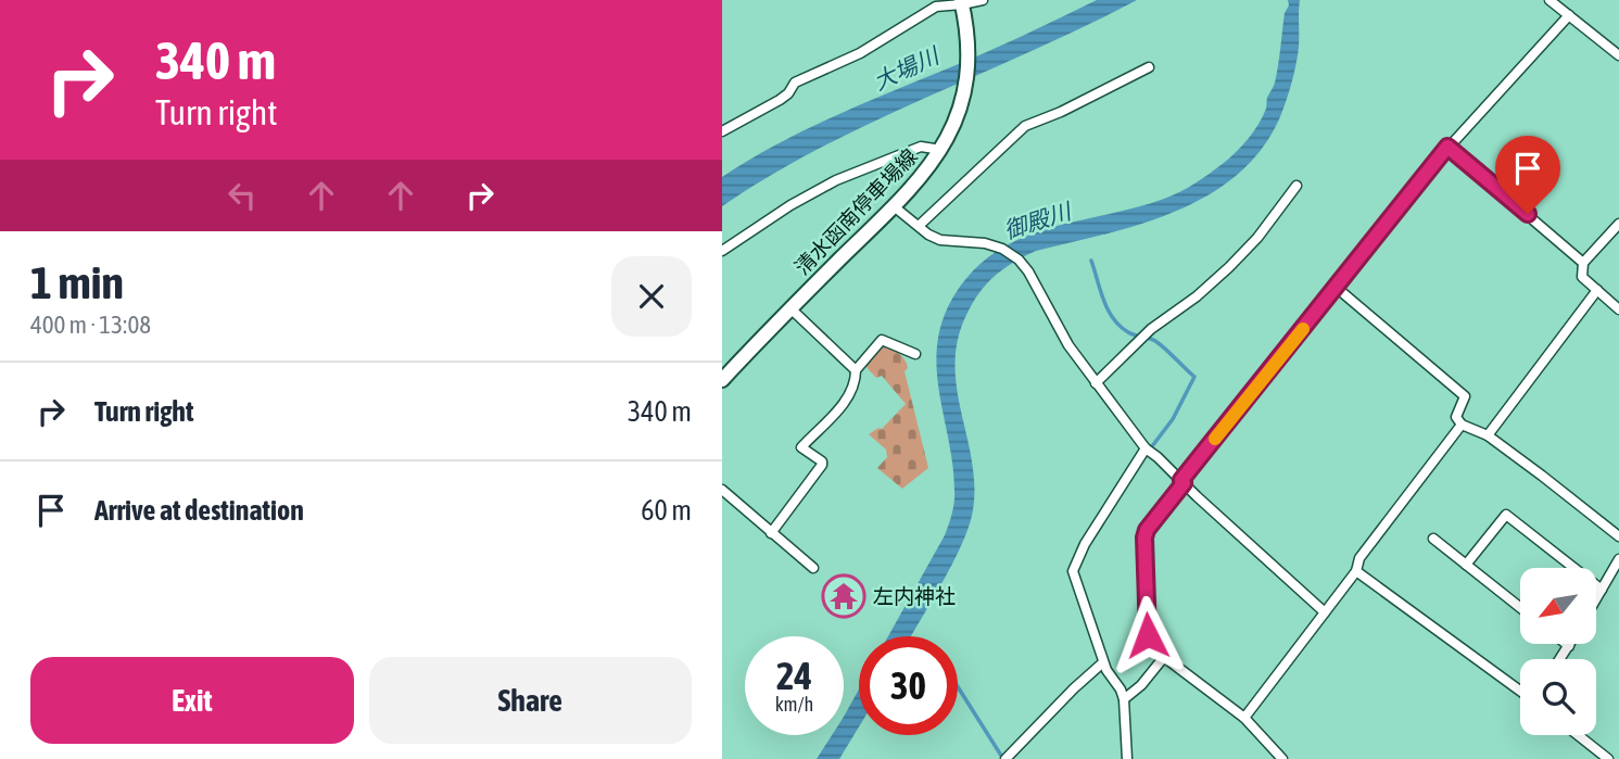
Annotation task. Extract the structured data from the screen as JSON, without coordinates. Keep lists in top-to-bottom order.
{
  "streets": {
    "main road": ["清水函南停車場線"]
  },
  "water": ["大場川", "御殿川"],
  "places": {
    "temple": ["左内神社"]
  },
  "north": "bottom left",
  "page": {
    "turn": ["340 m", "Turn right"],
    "heading": ["1 min", "400 m · 13:08"],
    "list": [
      {
        "name": "Turn right",
        "value": "340 m"
      },
      {
        "name": "Arrive at destination",
        "value": "60 m"
      }
    ],
    "speed": "24 km/h",
    "limit": "30",
    "buttons": ["Exit", "Share"]
  }
}
